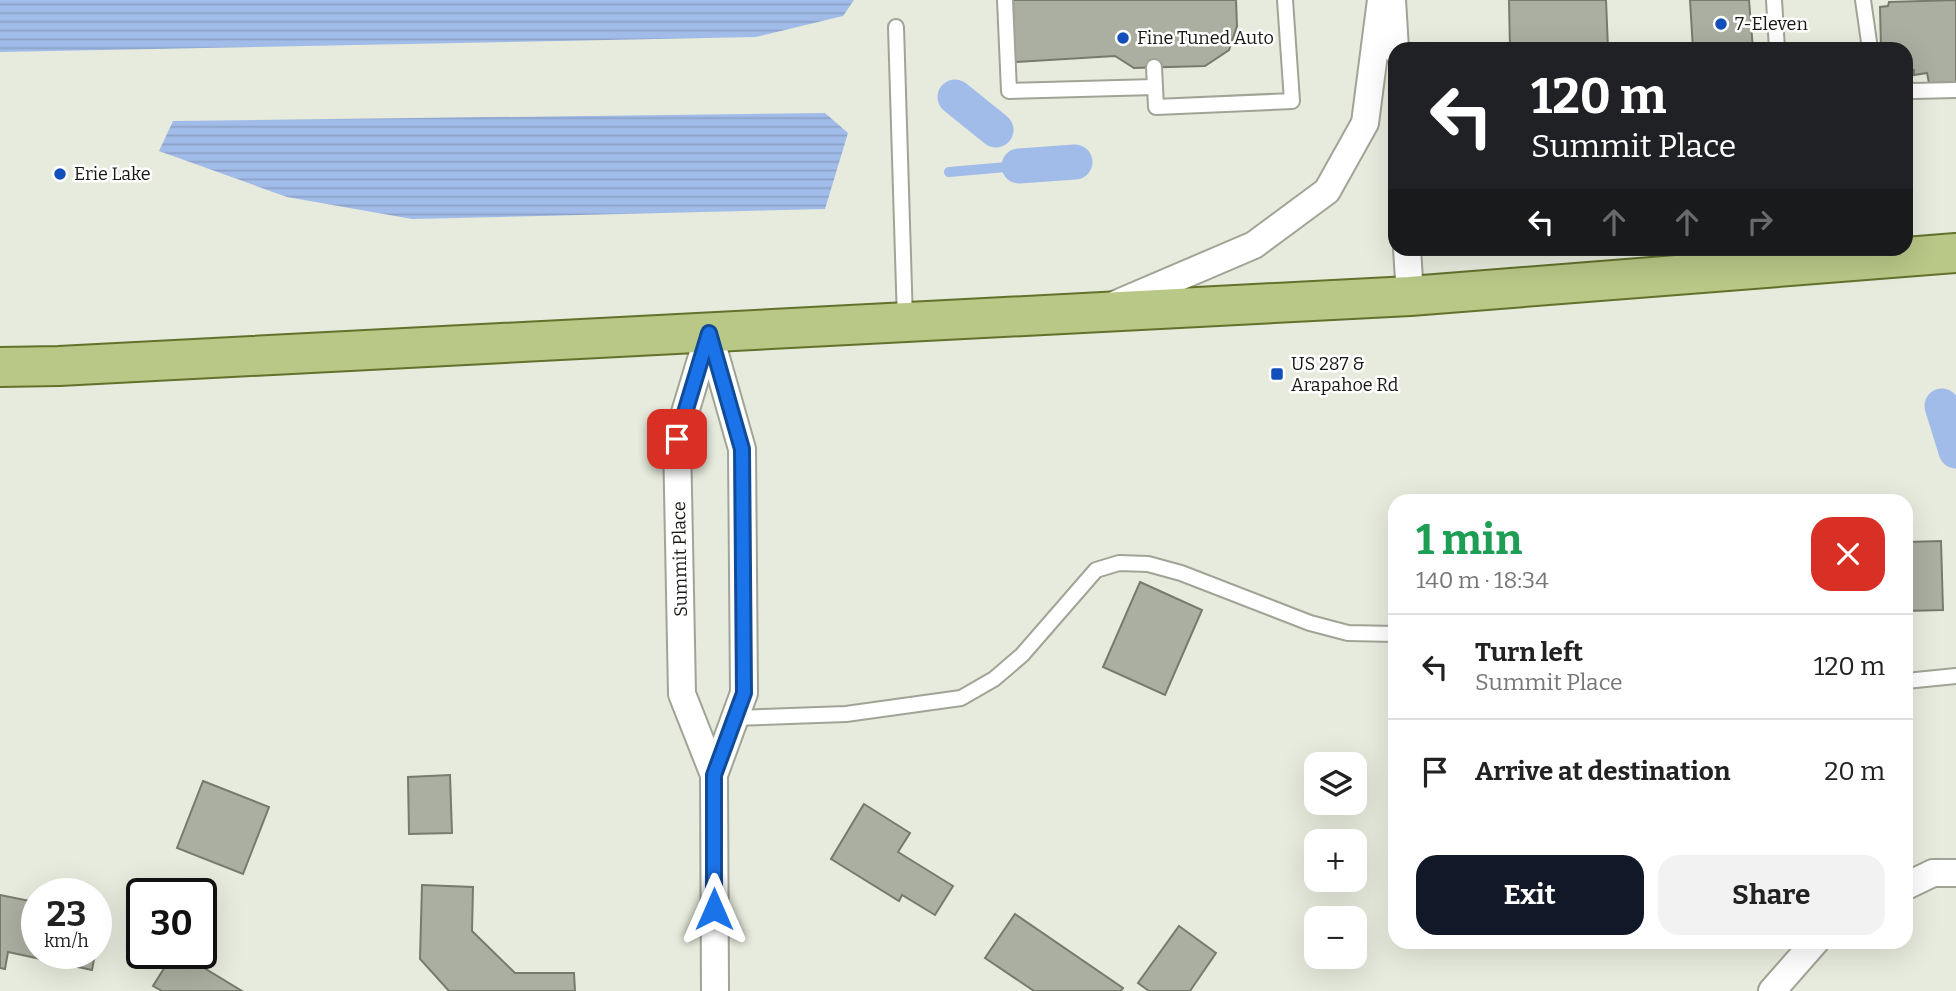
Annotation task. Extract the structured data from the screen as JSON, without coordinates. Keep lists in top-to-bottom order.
{
  "streets": {
    "street": ["Summit Place"]
  },
  "places": {
    "other": ["7-Eleven", "Fine Tuned Auto", "Erie Lake"],
    "transit": ["US 287 & Arapahoe Rd"]
  },
  "page": {
    "turn": ["120 m", "Summit Place"],
    "heading": ["1 min", "140 m · 18:34"],
    "list": [
      {
        "name": "Turn left",
        "note": "Summit Place",
        "value": "120 m"
      },
      {
        "name": "Arrive at destination",
        "value": "20 m"
      }
    ],
    "map_buttons": ["+", "−"],
    "buttons": ["Exit", "Share"],
    "speed": "23 km/h",
    "limit": "30"
  }
}
